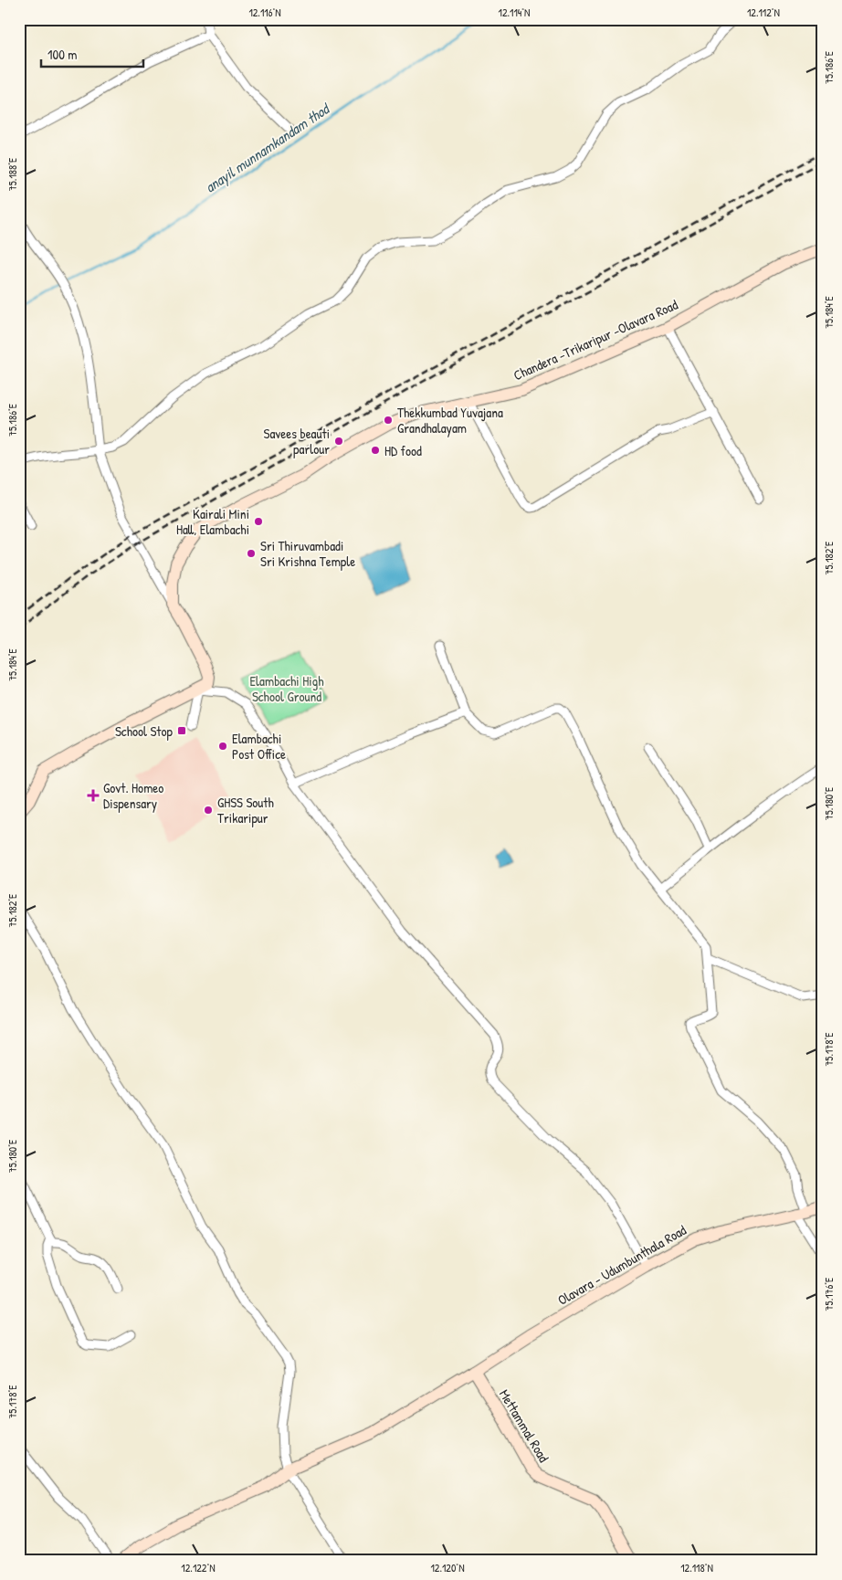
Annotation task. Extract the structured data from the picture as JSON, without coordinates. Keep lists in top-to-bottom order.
{
  "streets": {
    "main road": ["Chandera -Trikaripur -Olavara Road", "Olavara - Udumbunthala Road", "Mettammal Road"]
  },
  "crossings": [
    ["Olavara - Udumbunthala Road", "Mettammal Road"]
  ],
  "water": ["anayil munnamkandam thod"],
  "parks": ["Elambachi High School Ground"],
  "places": {
    "other": [
      "Thekkumbad Yuvajana Grandhalayam",
      "Savees beauti parlour",
      "HD food",
      "Kairali Mini Hall, Elambachi",
      "Sri Thiruvambadi Sri Krishna Temple",
      "Elambachi Post Office",
      "GHSS South Trikaripur"
    ],
    "transit": ["School Stop"],
    "health": ["Govt. Homeo Dispensary"]
  },
  "scale_bar": "100 m",
  "coordinates": [
    "12.116°N",
    "12.114°N",
    "12.112°N",
    "75.186°E",
    "75.188°E",
    "75.184°E",
    "75.182°E",
    "75.180°E",
    "75.178°E",
    "75.176°E",
    "12.122°N",
    "12.120°N",
    "12.118°N"
  ]
}
